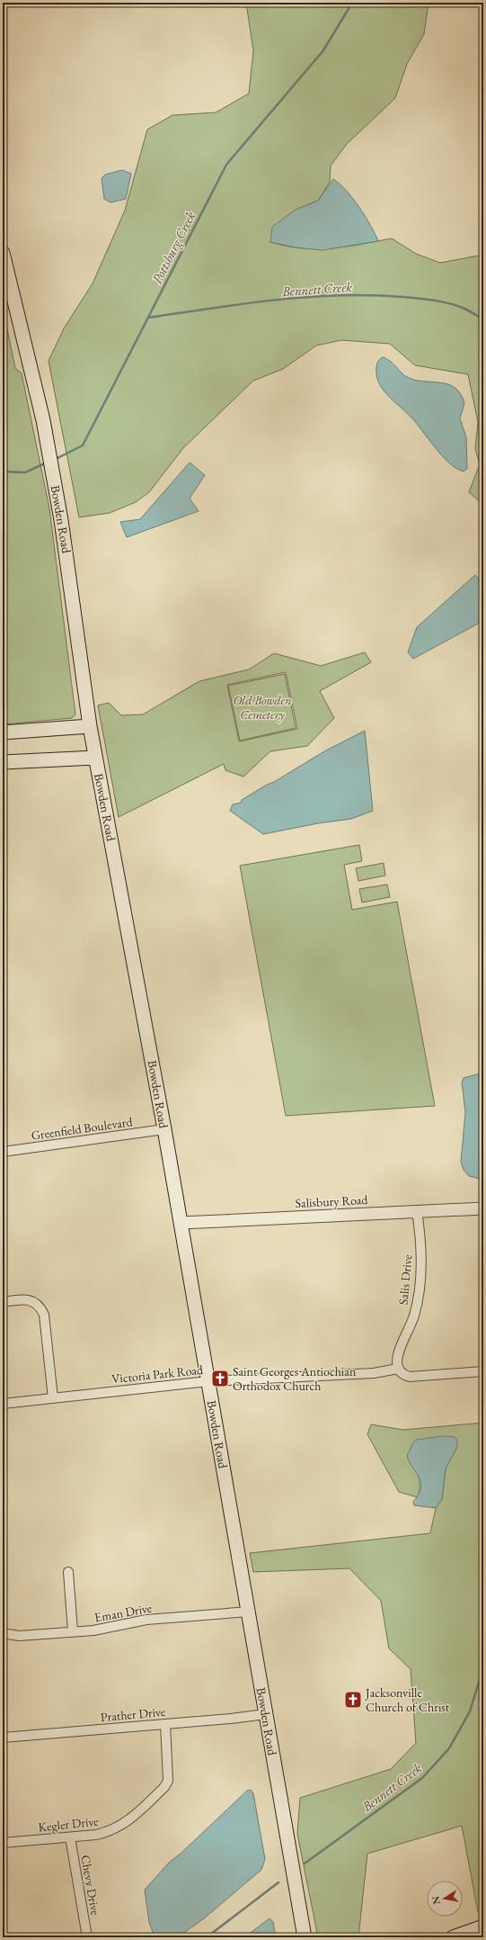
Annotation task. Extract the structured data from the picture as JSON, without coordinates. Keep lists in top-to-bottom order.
{
  "streets": {
    "main road": ["Bowden Road"],
    "street": [
      "Greenfield Boulevard",
      "Salisbury Road",
      "Salis Drive",
      "Victoria Park Road",
      "Eman Drive",
      "Prather Drive",
      "Kegler Drive",
      "Chevy Drive"
    ]
  },
  "crossings": [
    ["Bowden Road", "Greenfield Boulevard"],
    ["Bowden Road", "Salisbury Road"],
    ["Bowden Road", "Victoria Park Road"],
    ["Bowden Road", "Eman Drive"],
    ["Bowden Road", "Prather Drive"],
    ["Salisbury Road", "Salis Drive"],
    ["Salis Drive", "Victoria Park Road"],
    ["Prather Drive", "Kegler Drive"],
    ["Kegler Drive", "Chevy Drive"]
  ],
  "water": ["Pottsburg Creek", "Bennett Creek"],
  "parks": ["Old Bowden Cemetery"],
  "places": {
    "church": ["Saint Georges Antiochian Orthodox Church", "Jacksonville Church of Christ"]
  },
  "north": "left"
}
